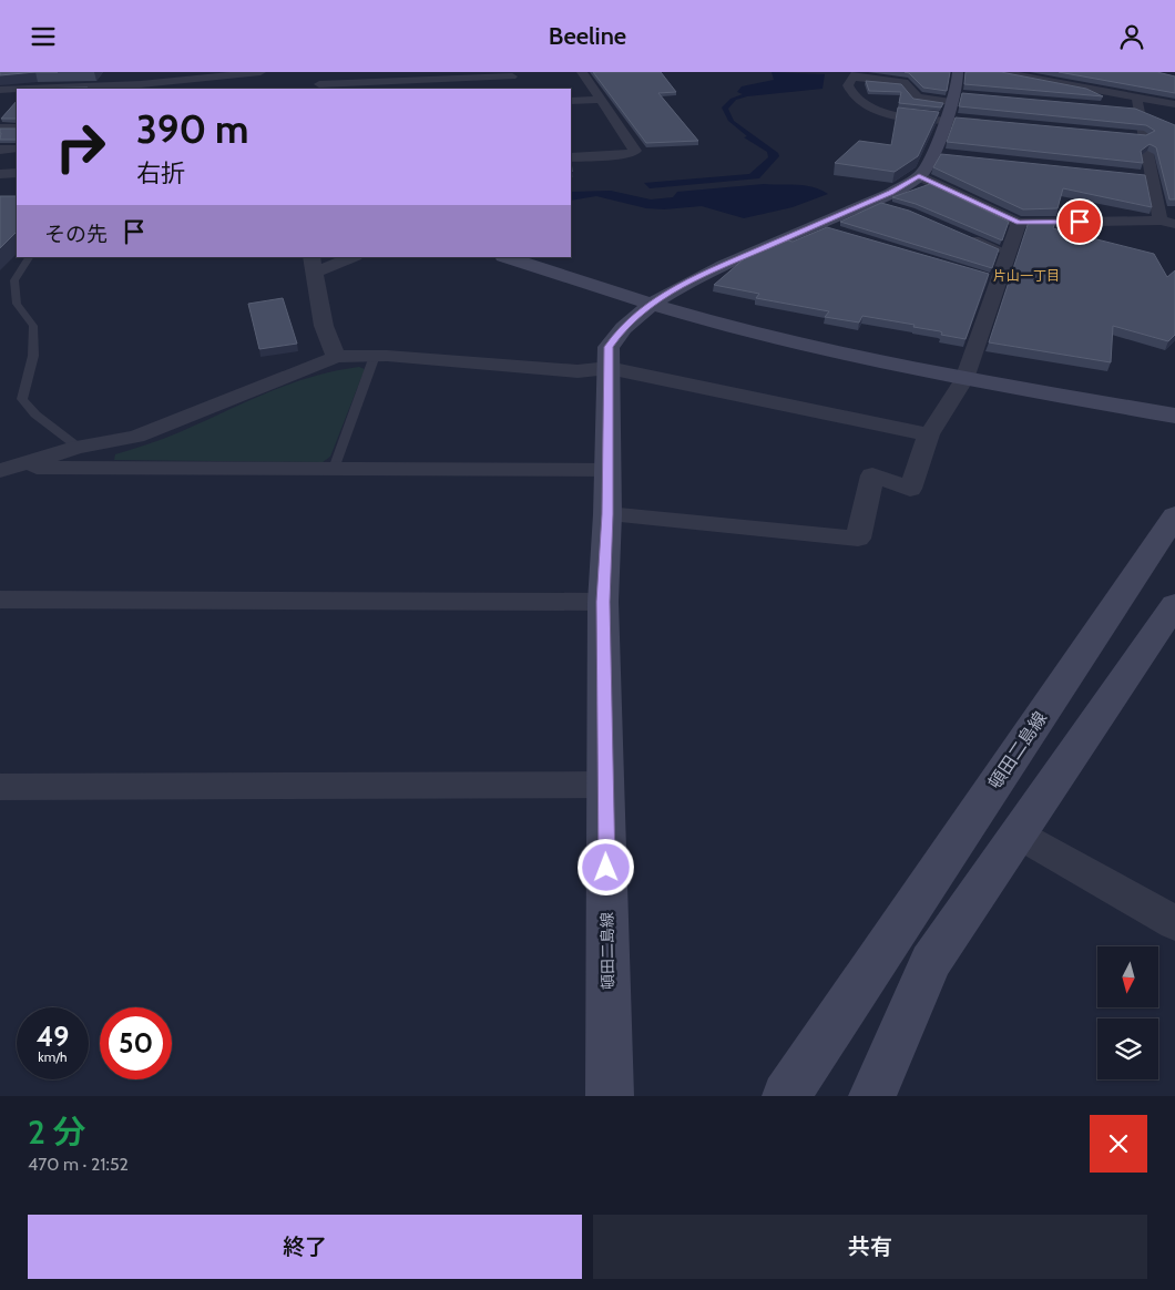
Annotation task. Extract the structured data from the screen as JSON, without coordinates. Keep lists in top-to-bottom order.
{
  "streets": {
    "main road": ["頓田二島線"]
  },
  "districts": ["片山一丁目"],
  "north": "bottom",
  "page": {
    "header": "Beeline",
    "turn": ["390 m", "右折"],
    "then": "その先",
    "speed": "49 km/h",
    "limit": "50",
    "heading": ["2 分", "470 m · 21:52"],
    "buttons": ["終了", "共有"]
  }
}
